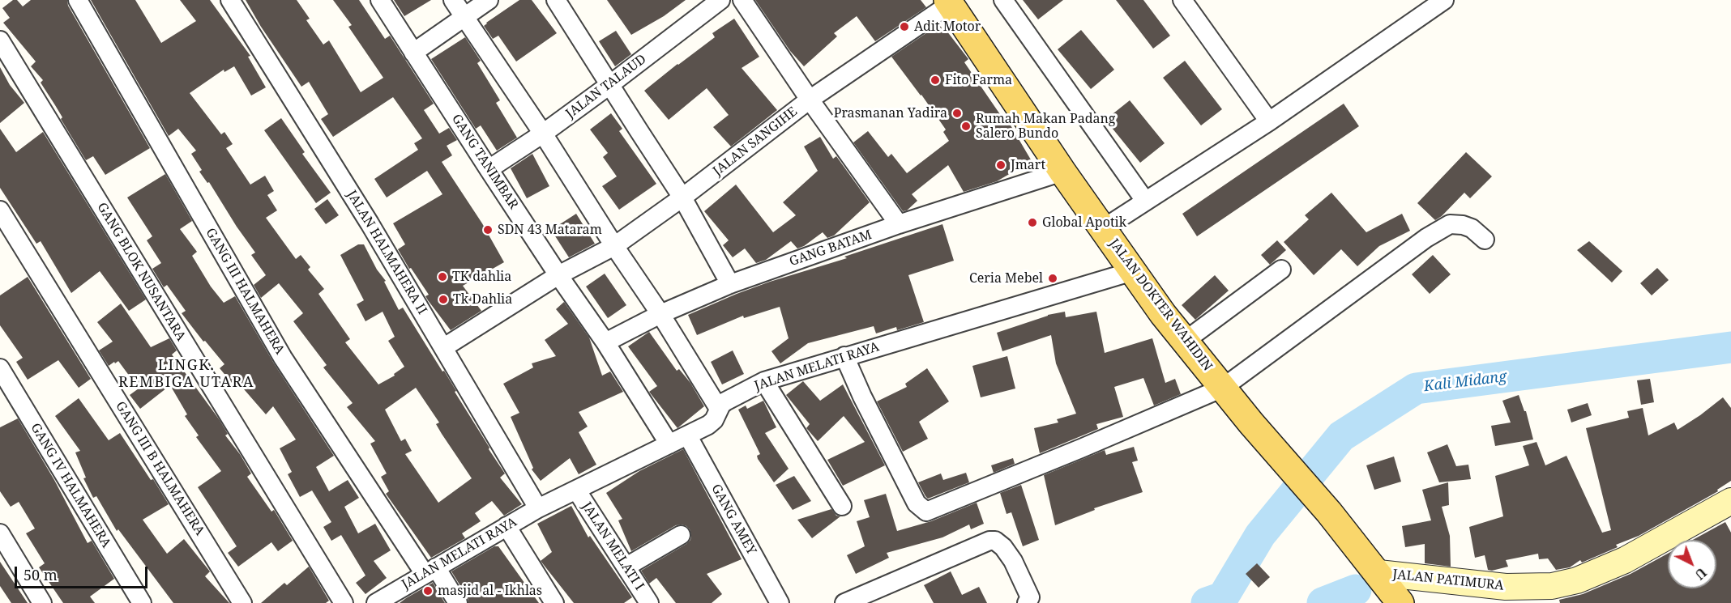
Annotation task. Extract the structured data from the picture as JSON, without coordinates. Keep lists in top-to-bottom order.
{
  "streets": {
    "main road": ["JALAN DOKTER WAHIDIN"],
    "street": [
      "JALAN TALAUD",
      "JALAN SANGIHE",
      "GANG TANIMBAR",
      "GANG BATAM",
      "JALAN HALMAHERA II",
      "GANG BLOK NUSANTARA",
      "GANG III HALMAHERA",
      "JALAN MELATI RAYA",
      "GANG III B HALMAHERA",
      "GANG IV HALMAHERA",
      "GANG AMEY",
      "JALAN MELATI I",
      "JALAN PATIMURA"
    ]
  },
  "crossings": [
    ["JALAN TALAUD", "GANG TANIMBAR"],
    ["JALAN SANGIHE", "GANG TANIMBAR"],
    ["JALAN SANGIHE", "JALAN HALMAHERA II"],
    ["JALAN SANGIHE", "JALAN DOKTER WAHIDIN"],
    ["GANG TANIMBAR", "GANG BATAM"],
    ["GANG TANIMBAR", "JALAN MELATI RAYA"],
    ["GANG BATAM", "JALAN DOKTER WAHIDIN"],
    ["JALAN HALMAHERA II", "JALAN MELATI RAYA"],
    ["GANG III HALMAHERA", "JALAN MELATI RAYA"],
    ["JALAN DOKTER WAHIDIN", "JALAN MELATI RAYA"],
    ["JALAN DOKTER WAHIDIN", "JALAN PATIMURA"],
    ["JALAN MELATI RAYA", "GANG AMEY"],
    ["JALAN MELATI RAYA", "JALAN MELATI I"]
  ],
  "districts": ["LINGK. REMBIGA UTARA"],
  "water": ["Kali Midang"],
  "places": [
    "Adit Motor",
    "Fito Farma",
    "Prasmanan Yadira",
    "Rumah Makan Padang Salero Bundo",
    "Jmart",
    "Global Apotik",
    "SDN 43 Mataram",
    "TK dahlia",
    "Ceria Mebel",
    "Tk Dahlia",
    "masjid al - Ikhlas"
  ],
  "scale_bar": "50 m",
  "north": "bottom right"
}
